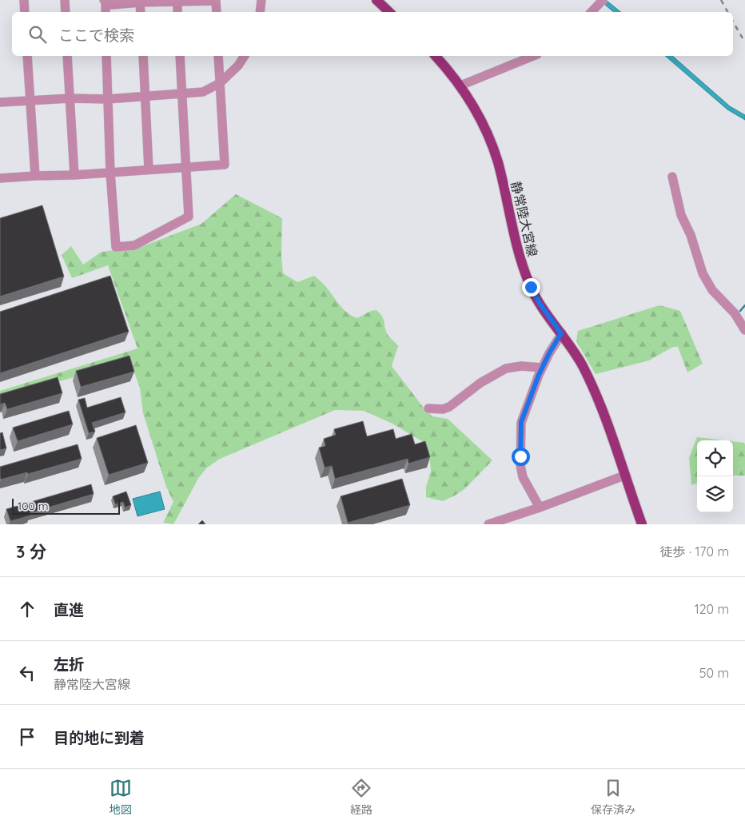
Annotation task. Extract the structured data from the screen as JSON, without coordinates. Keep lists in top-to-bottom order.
{
  "streets": {
    "main road": ["静常陸大宮線"]
  },
  "scale_bar": "100 m",
  "page": {
    "search": "ここで検索",
    "scale": "100 m",
    "heading": ["3 分", "徒歩 · 170 m"],
    "list": [
      ["直進", "120 m"],
      ["左折", "静常陸大宮線", "50 m"],
      "目的地に到着"
    ],
    "nav": ["地図", "経路", "保存済み"]
  }
}
